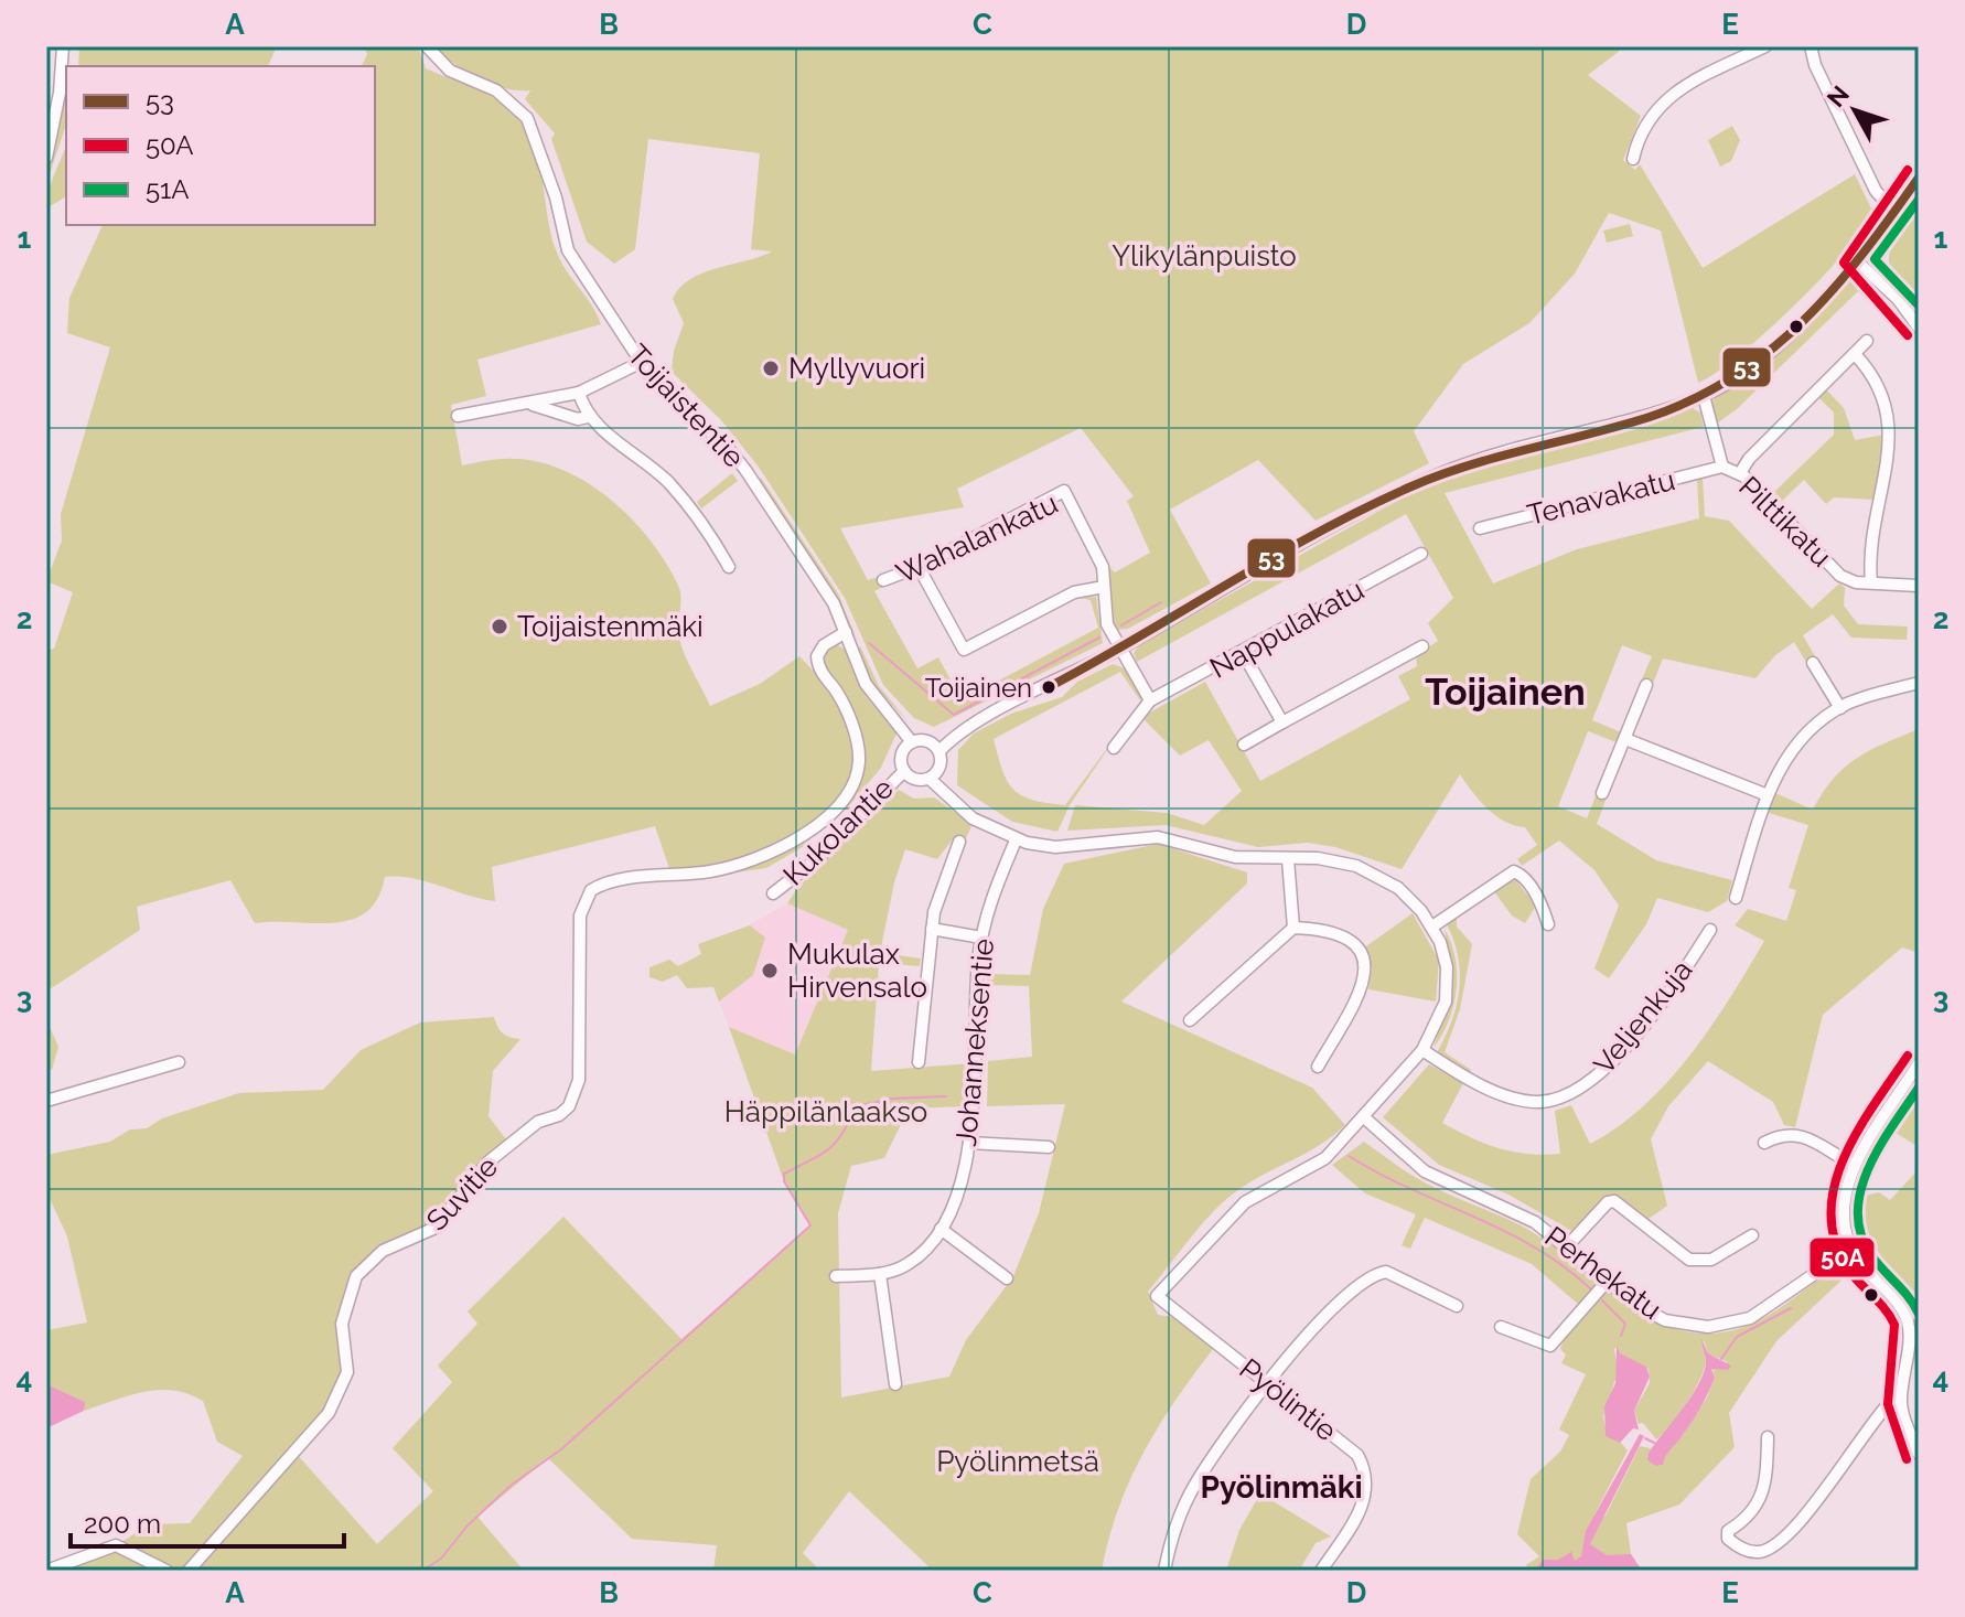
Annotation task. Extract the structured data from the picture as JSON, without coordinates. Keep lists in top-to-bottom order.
{
  "streets": {
    "street": [
      "Toijaistentie",
      "Tenavakatu",
      "Pilttikatu",
      "Wahalankatu",
      "Nappulakatu",
      "Kukolantie",
      "Veljenkuja",
      "Johanneksentie",
      "Suvitie",
      "Perhekatu",
      "Pyölintie"
    ]
  },
  "crossings": [
    ["Toijaistentie", "Kukolantie"],
    ["Toijaistentie", "Suvitie"],
    ["Tenavakatu", "Pilttikatu"],
    ["Perhekatu", "Pyölintie"]
  ],
  "districts": ["Toijainen", "Pyölinmäki"],
  "parks": ["Ylikylänpuisto", "Häppilänlaakso", "Pyölinmetsä"],
  "places": [
    "Myllyvuori",
    "Toijaistenmäki",
    "Toijainen",
    "Mukulax Hirvensalo"
  ],
  "lines": ["transit line 50A", "transit line 53", "transit line 51A"],
  "legend": ["53", "50A", "51A"],
  "scale_bar": "200 m",
  "north": "top left",
  "grid": {
    "columns": [
      "A",
      "B",
      "C",
      "D",
      "E"
    ],
    "rows": [
      "1",
      "2",
      "3",
      "4"
    ]
  }
}
